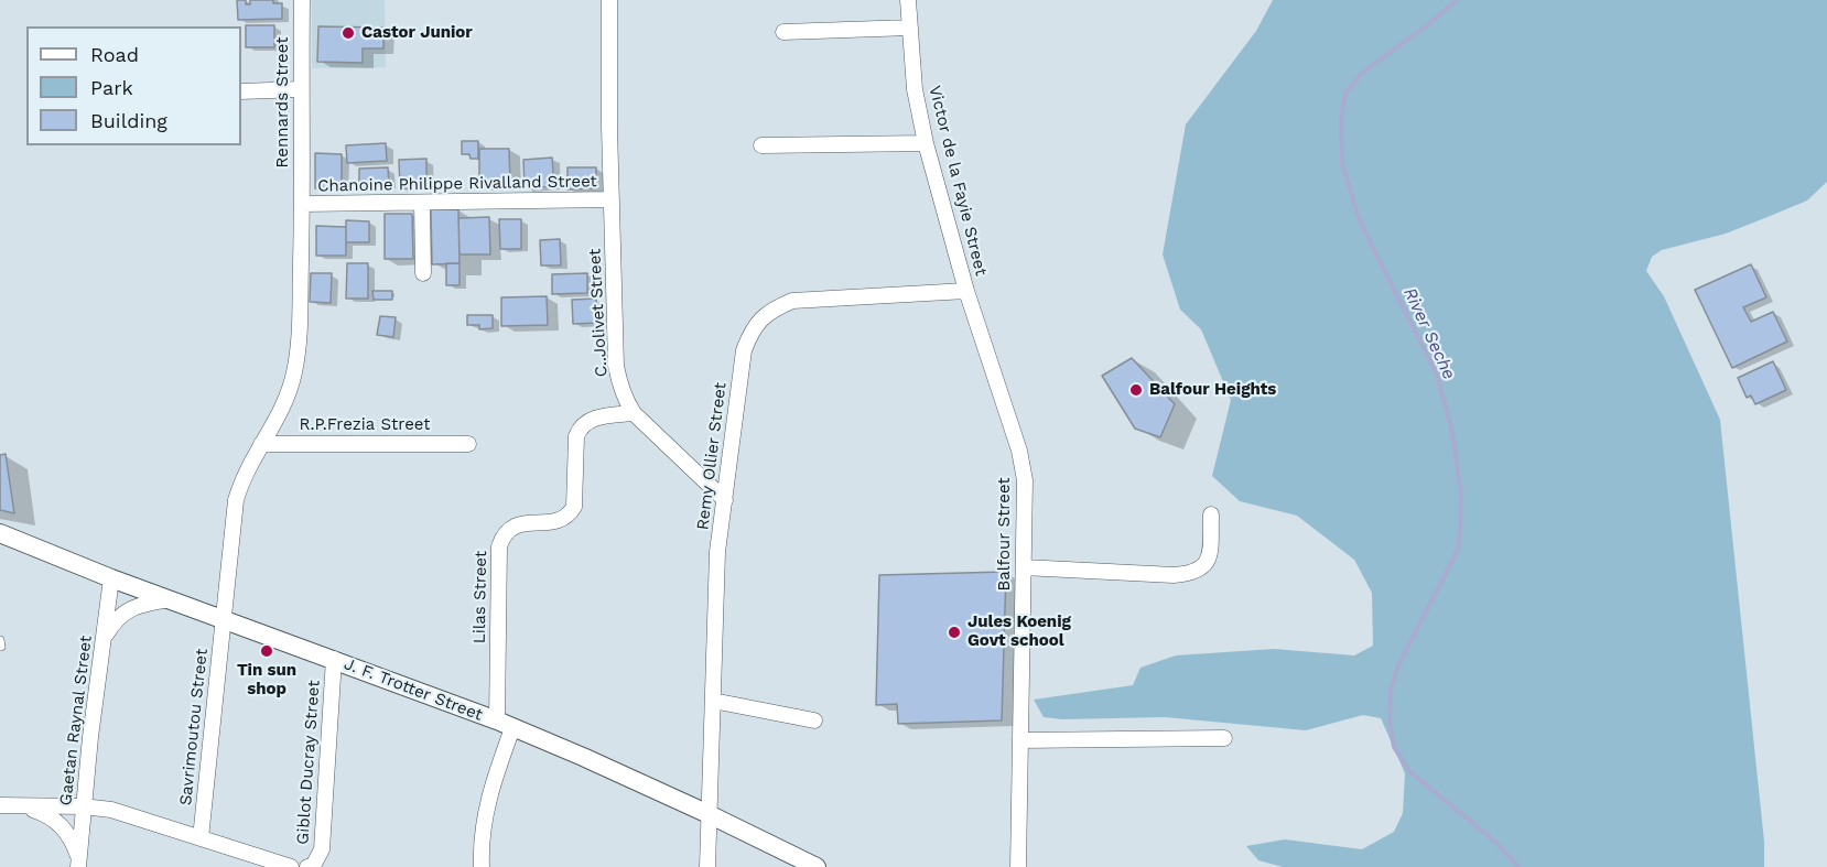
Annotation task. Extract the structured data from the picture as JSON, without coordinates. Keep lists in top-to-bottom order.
{
  "streets": {
    "street": [
      "Rennards Street",
      "Victor de la Fayie Street",
      "Chanoine Philippe Rivalland Street",
      "C..Jolivet Street",
      "R.P.Frezia Street",
      "Remy Ollier Street",
      "Balfour Street",
      "Lilas Street",
      "J. F. Trotter Street",
      "Gaetan Raynal Street",
      "Savrimoutou Street",
      "Giblot Ducray Street"
    ]
  },
  "crossings": [
    ["Rennards Street", "Chanoine Philippe Rivalland Street"],
    ["Rennards Street", "R.P.Frezia Street"],
    ["Rennards Street", "Savrimoutou Street"],
    ["Victor de la Fayie Street", "Remy Ollier Street"],
    ["Victor de la Fayie Street", "Balfour Street"],
    ["Chanoine Philippe Rivalland Street", "C..Jolivet Street"],
    ["C..Jolivet Street", "Remy Ollier Street"],
    ["C..Jolivet Street", "Lilas Street"],
    ["R.P.Frezia Street", "Savrimoutou Street"],
    ["Remy Ollier Street", "Balfour Street"],
    ["Remy Ollier Street", "J. F. Trotter Street"],
    ["Lilas Street", "J. F. Trotter Street"],
    ["J. F. Trotter Street", "Gaetan Raynal Street"],
    ["J. F. Trotter Street", "Savrimoutou Street"],
    ["J. F. Trotter Street", "Giblot Ducray Street"]
  ],
  "water": ["River Seche"],
  "places": [
    "Castor Junior",
    "Balfour Heights",
    "Jules Koenig Govt school",
    "Tin sun shop"
  ],
  "legend": ["Road", "Park", "Building"]
}
